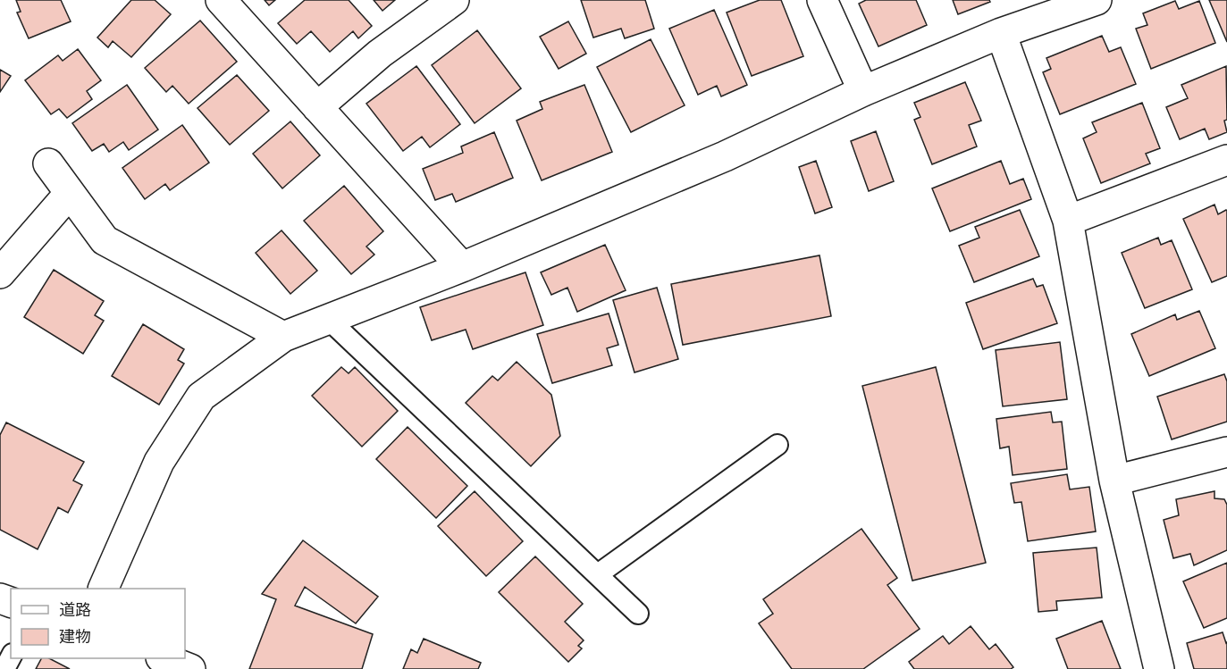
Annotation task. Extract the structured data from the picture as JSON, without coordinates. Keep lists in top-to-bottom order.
{
  "legend": ["道路", "建物"]
}
